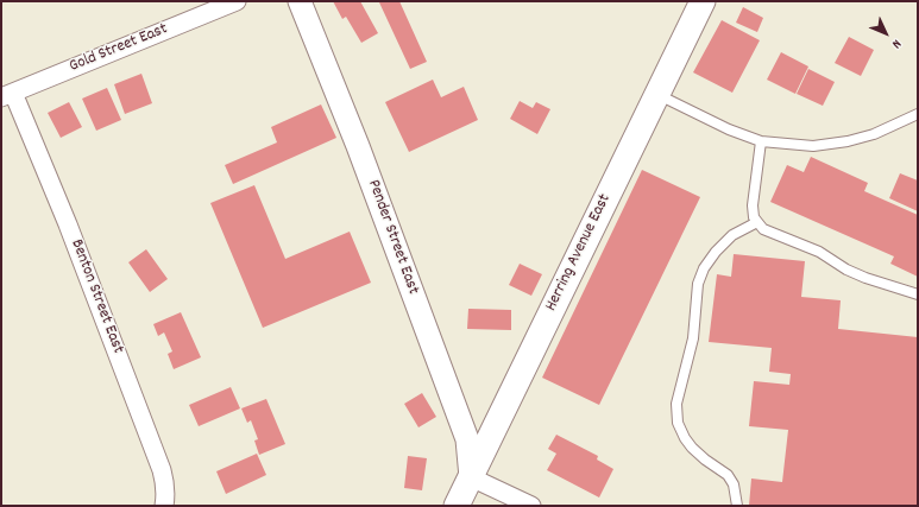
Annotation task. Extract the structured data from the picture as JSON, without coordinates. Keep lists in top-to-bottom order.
{
  "streets": {
    "main road": ["Herring Avenue East"],
    "street": ["Gold Street East", "Pender Street East", "Benton Street East"]
  },
  "crossings": [
    ["Gold Street East", "Benton Street East"],
    ["Pender Street East", "Herring Avenue East"]
  ],
  "north": "bottom right"
}
